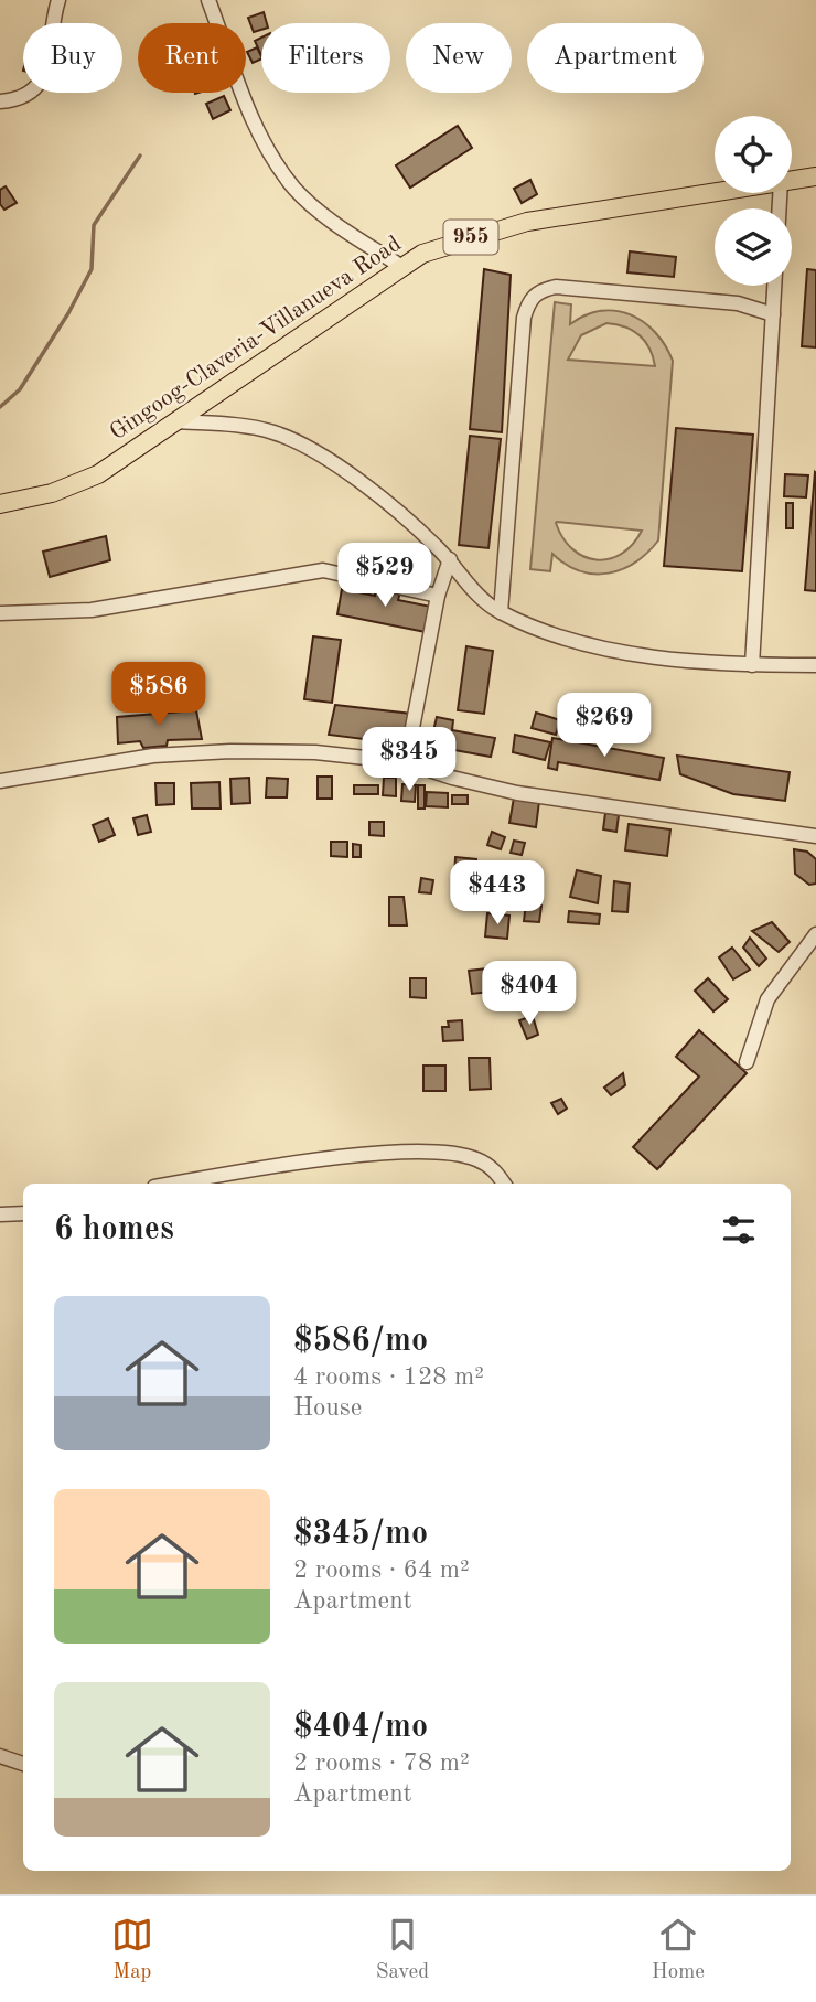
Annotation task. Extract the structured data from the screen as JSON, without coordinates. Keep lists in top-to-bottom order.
{
  "streets": {
    "main road": ["955", "Gingoog-Claveria-Villanueva Road"]
  },
  "page": {
    "chip": [
      "Buy",
      "Rent",
      "Filters",
      "New",
      "Apartment"
    ],
    "price": [
      "$529",
      "$586",
      "$269",
      "$345",
      "$443",
      "$404"
    ],
    "heading": "6 homes",
    "list": [
      {
        "name": "$586/mo",
        "note": "4 rooms · 128 m² · House"
      },
      {
        "name": "$345/mo",
        "note": "2 rooms · 64 m² · Apartment"
      },
      {
        "name": "$404/mo",
        "note": "2 rooms · 78 m² · Apartment"
      }
    ],
    "tabs": ["Map", "Saved", "Home"]
  }
}
